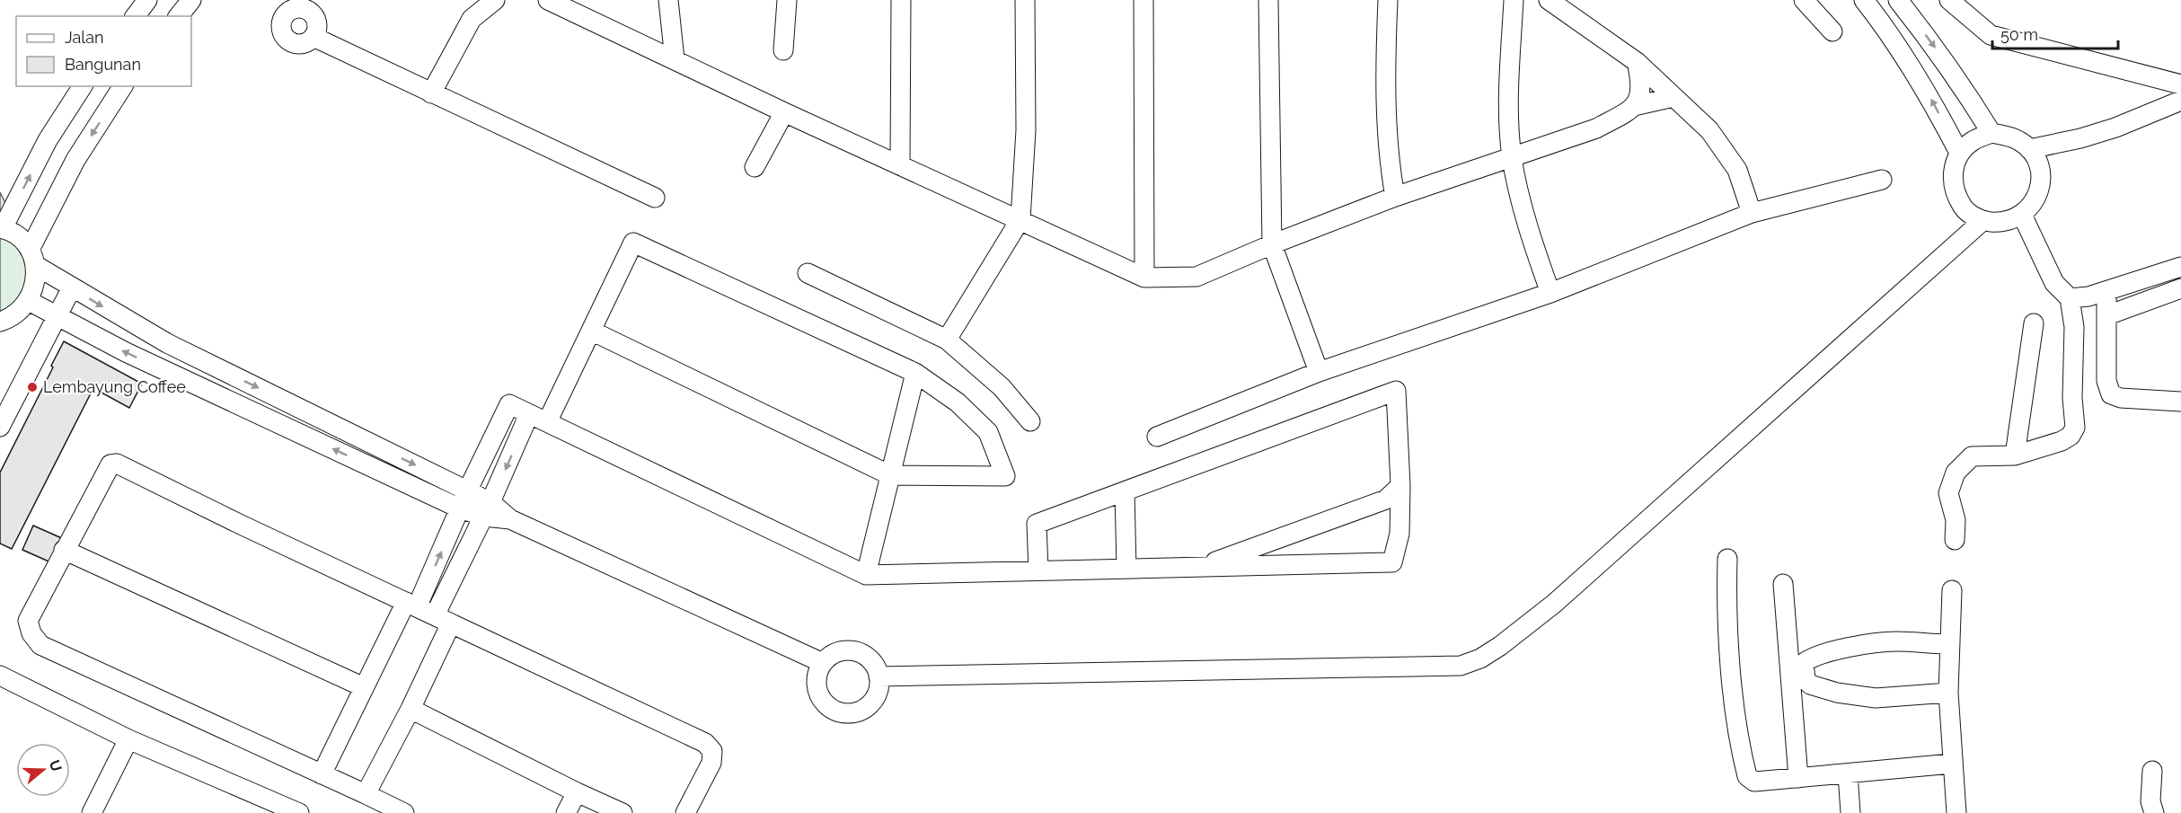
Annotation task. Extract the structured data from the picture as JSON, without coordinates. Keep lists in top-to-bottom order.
{
  "places": ["Lembayung Coffee"],
  "legend": ["Jalan", "Bangunan"],
  "scale_bar": "50 m",
  "north": "right"
}
